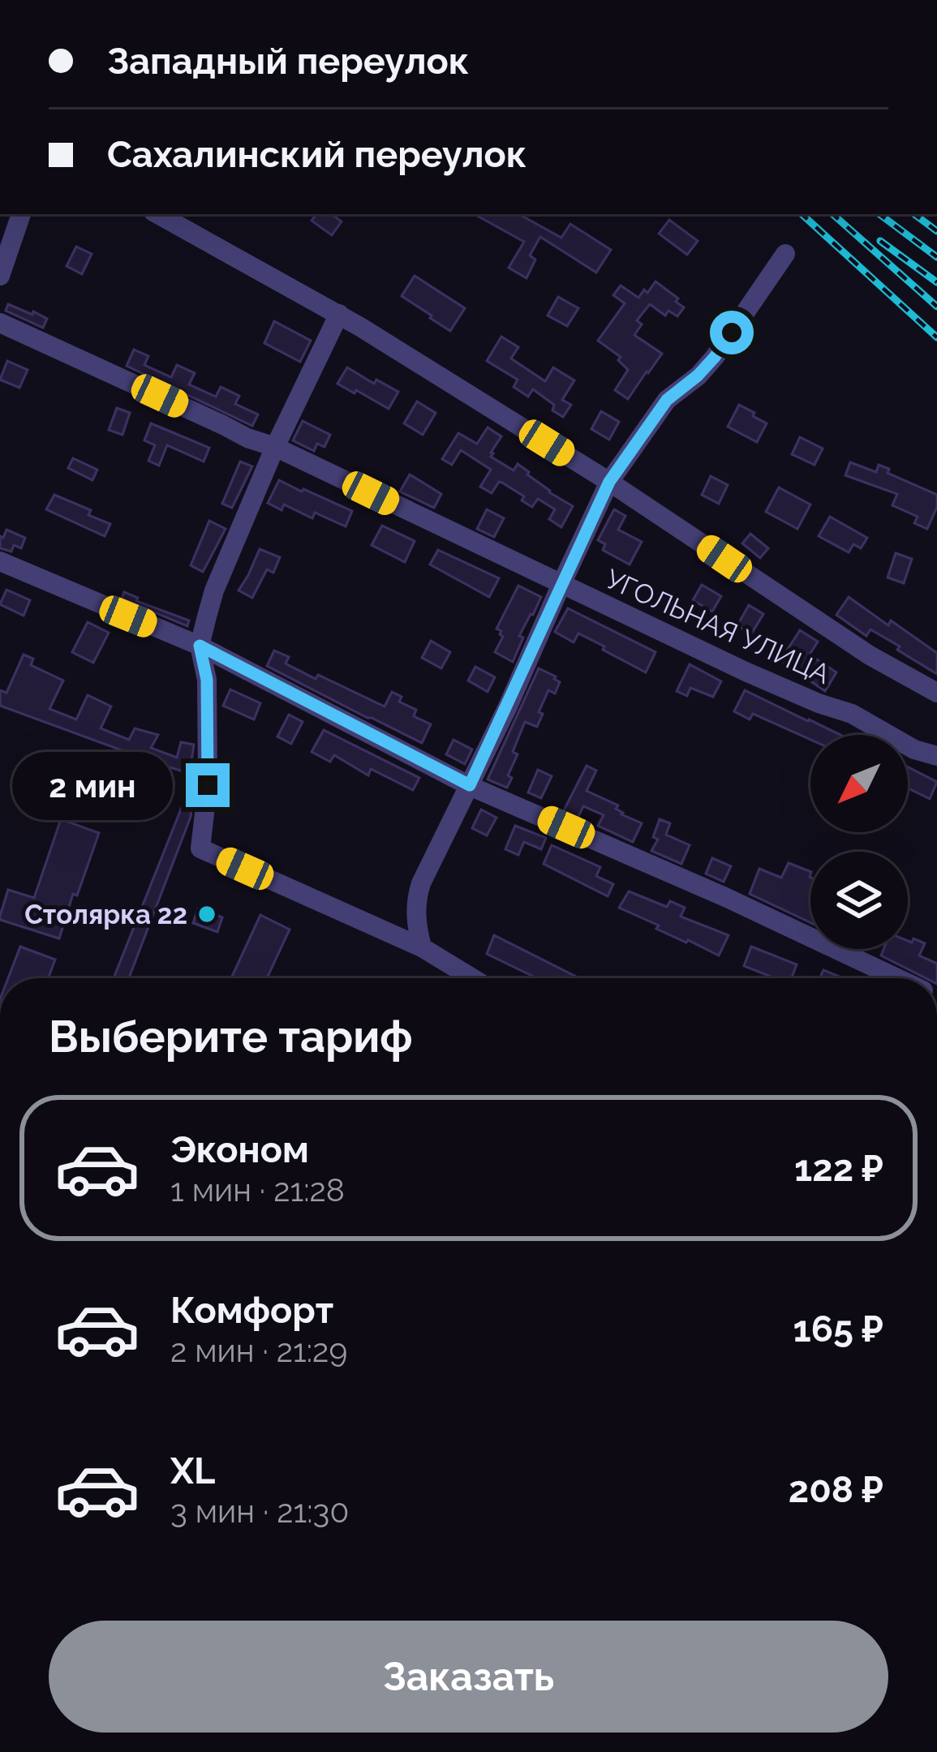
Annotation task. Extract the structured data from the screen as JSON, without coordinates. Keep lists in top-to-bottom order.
{
  "streets": {
    "street": ["УГОЛЬНАЯ УЛИЦА"]
  },
  "places": ["Столярка 22"],
  "north": "bottom left",
  "page": {
    "banner": ["Западный переулок", "Сахалинский переулок"],
    "bubble": "2 мин",
    "heading": "Выберите тариф",
    "list": [
      {
        "name": "Эконом",
        "note": "1 мин · 21:28",
        "value": "122 ₽"
      },
      {
        "name": "Комфорт",
        "note": "2 мин · 21:29",
        "value": "165 ₽"
      },
      {
        "name": "XL",
        "note": "3 мин · 21:30",
        "value": "208 ₽"
      }
    ],
    "buttons": "Заказать"
  }
}
